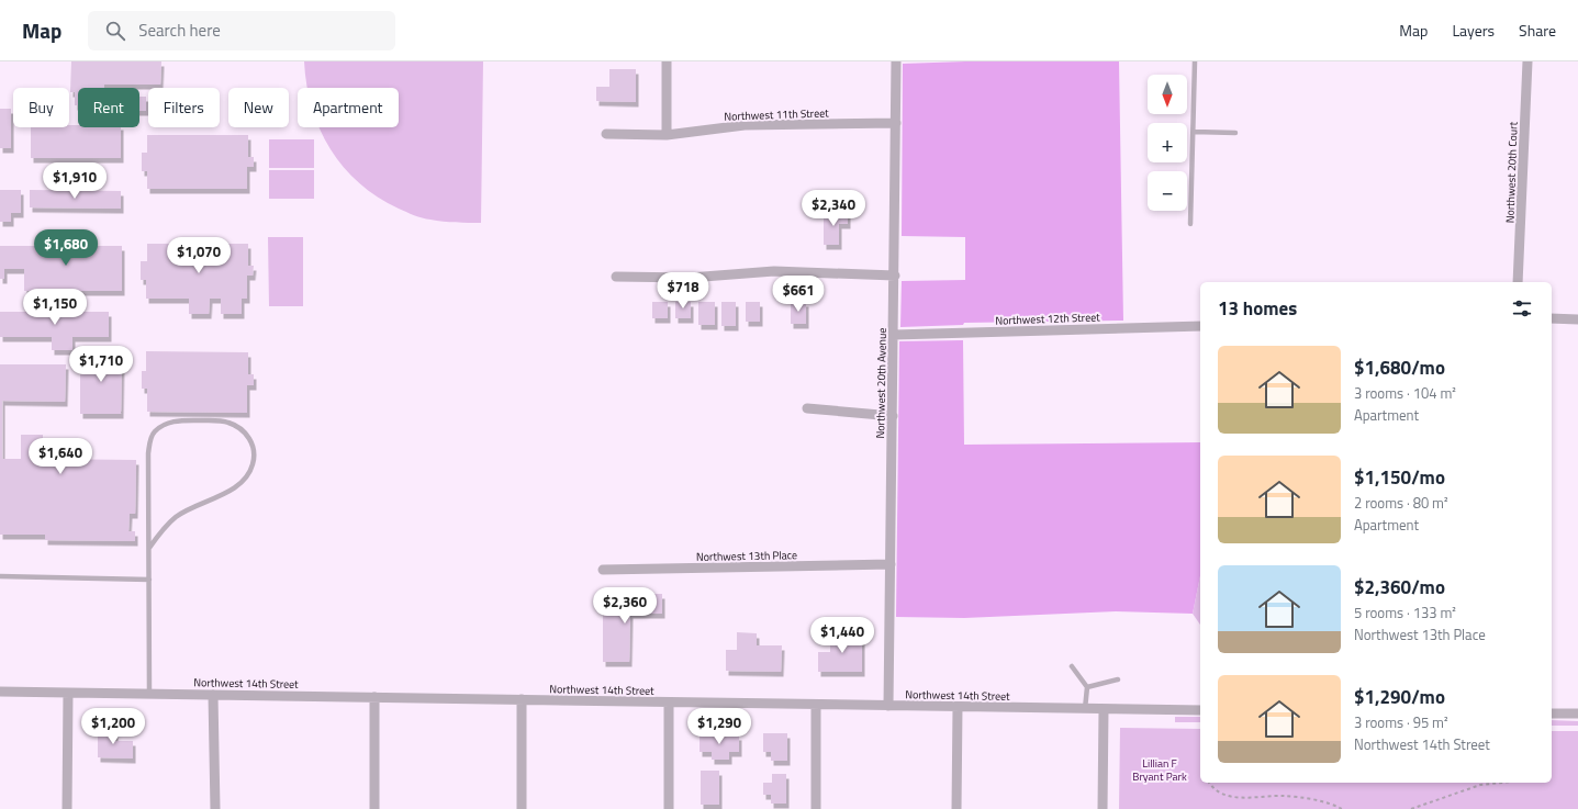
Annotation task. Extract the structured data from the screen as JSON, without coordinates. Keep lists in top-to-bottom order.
{
  "streets": {
    "street": [
      "Northwest 11th Street",
      "Northwest 20th Court",
      "Northwest 12th Street",
      "Northwest 20th Avenue",
      "Northwest 13th Place",
      "Northwest 14th Street"
    ]
  },
  "crossings": [
    ["Northwest 11th Street", "Northwest 20th Avenue"],
    ["Northwest 12th Street", "Northwest 20th Avenue"],
    ["Northwest 20th Avenue", "Northwest 13th Place"],
    ["Northwest 20th Avenue", "Northwest 14th Street"]
  ],
  "parks": ["Lillian F Bryant Park"],
  "north": "bottom",
  "page": {
    "header": "Map",
    "search": "Search here",
    "nav": ["Map", "Layers", "Share"],
    "map_buttons": ["+", "−"],
    "chip": [
      "Buy",
      "Rent",
      "Filters",
      "New",
      "Apartment"
    ],
    "price": [
      "$1,910",
      "$2,340",
      "$1,680",
      "$1,070",
      "$718",
      "$661",
      "$1,150",
      "$1,710",
      "$1,640",
      "$2,360",
      "$1,440",
      "$1,200",
      "$1,290"
    ],
    "heading": "13 homes",
    "list": [
      {
        "name": "$1,680/mo",
        "note": "3 rooms · 104 m² · Apartment"
      },
      {
        "name": "$1,150/mo",
        "note": "2 rooms · 80 m² · Apartment"
      },
      {
        "name": "$2,360/mo",
        "note": "5 rooms · 133 m² · Northwest 13th Place"
      },
      {
        "name": "$1,290/mo",
        "note": "3 rooms · 95 m² · Northwest 14th Street"
      }
    ]
  }
}
